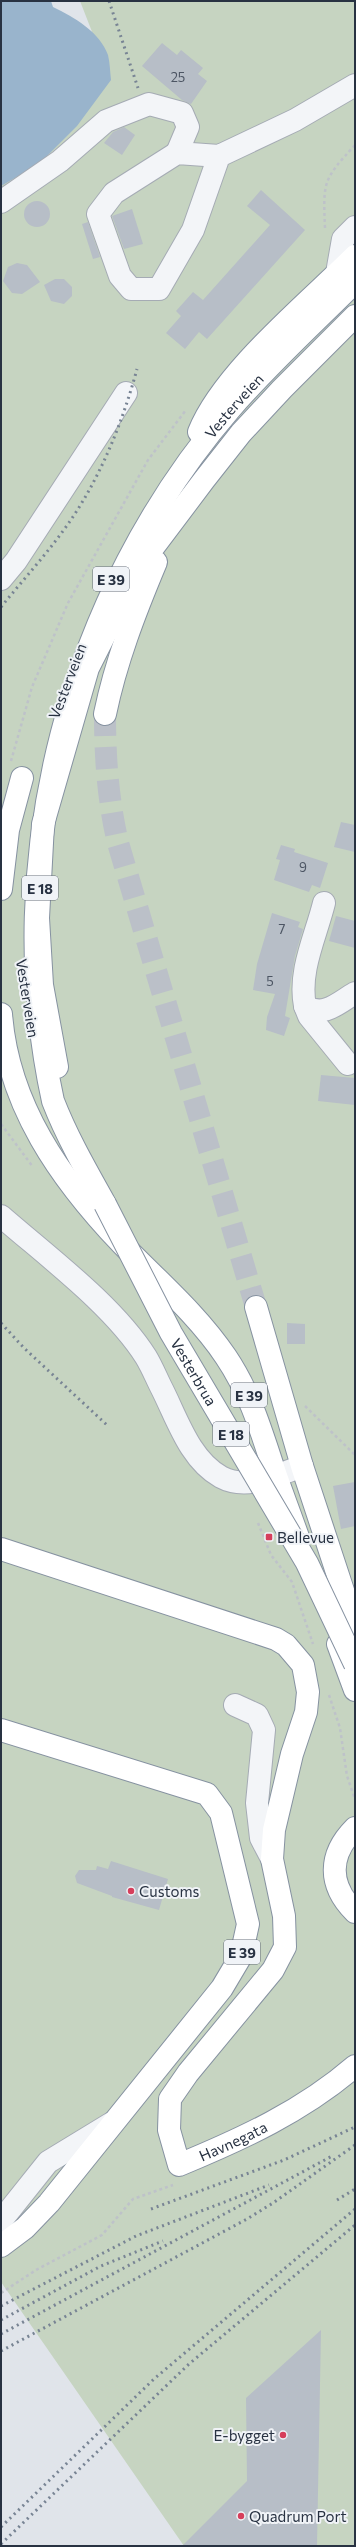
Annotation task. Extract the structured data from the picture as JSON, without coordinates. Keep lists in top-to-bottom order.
{
  "streets": {
    "highway": [
      "Vesterveien",
      "E 39",
      "E 18",
      "Vesterbrua",
      "Havnegata"
    ]
  },
  "crossings": [
    ["Vesterveien", "E 39"],
    ["Vesterveien", "Vesterbrua"],
    ["E 39", "Havnegata"]
  ],
  "places": {
    "transit": ["Bellevue"],
    "other": ["Customs", "E-bygget", "Quadrum Port"]
  },
  "house_numbers": [
    "25",
    "9",
    "7",
    "5"
  ]
}
